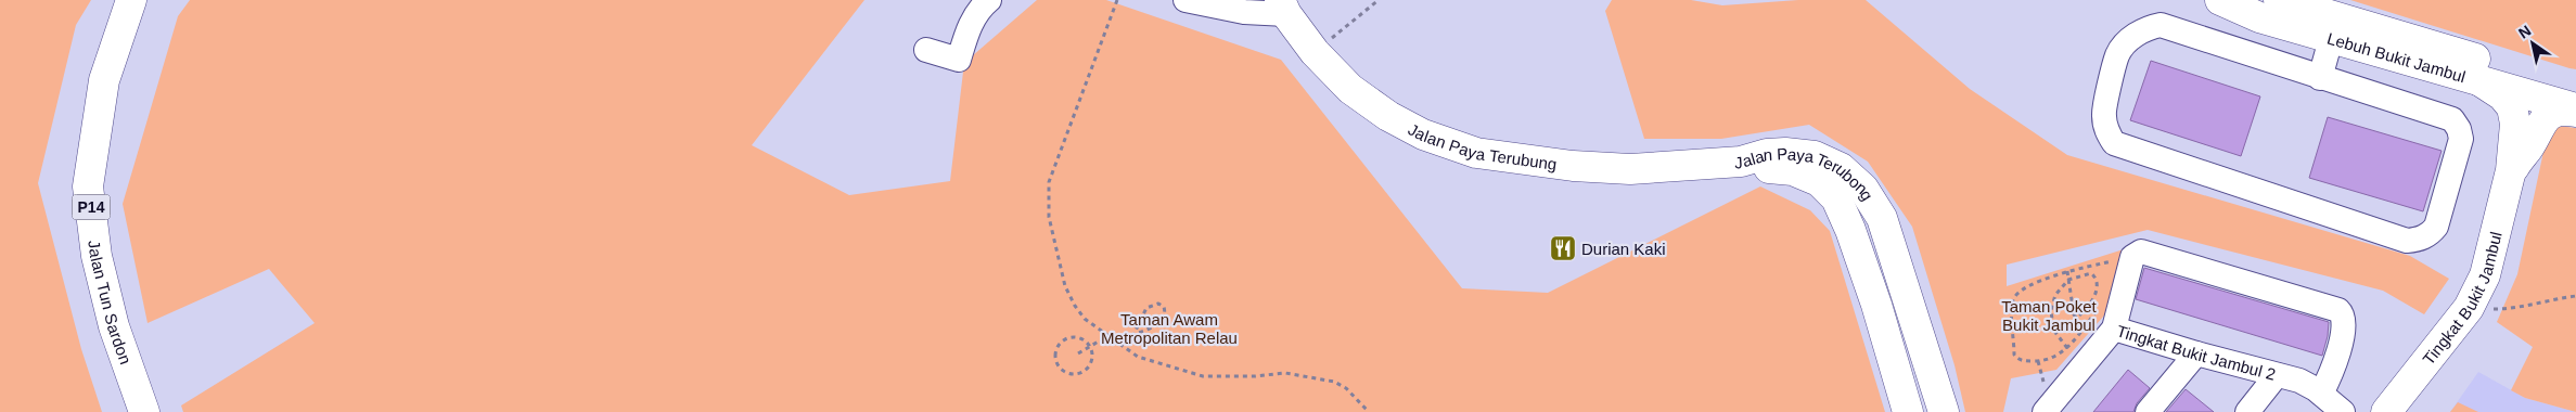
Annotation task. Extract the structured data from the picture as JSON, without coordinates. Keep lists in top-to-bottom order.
{
  "streets": {
    "main road": [
      "Lebuh Bukit Jambul",
      "Jalan Paya Terubung",
      "Jalan Paya Terubong",
      "P14",
      "Tingkat Bukit Jambul",
      "Jalan Tun Sardon"
    ],
    "street": ["Tingkat Bukit Jambul 2"]
  },
  "crossings": [
    ["Lebuh Bukit Jambul", "Tingkat Bukit Jambul"],
    ["Jalan Paya Terubung", "Jalan Paya Terubong"]
  ],
  "parks": ["Taman Poket Bukit Jambul", "Taman Awam Metropolitan Relau"],
  "places": {
    "restaurant": ["Durian Kaki"]
  },
  "north": "top left"
}
